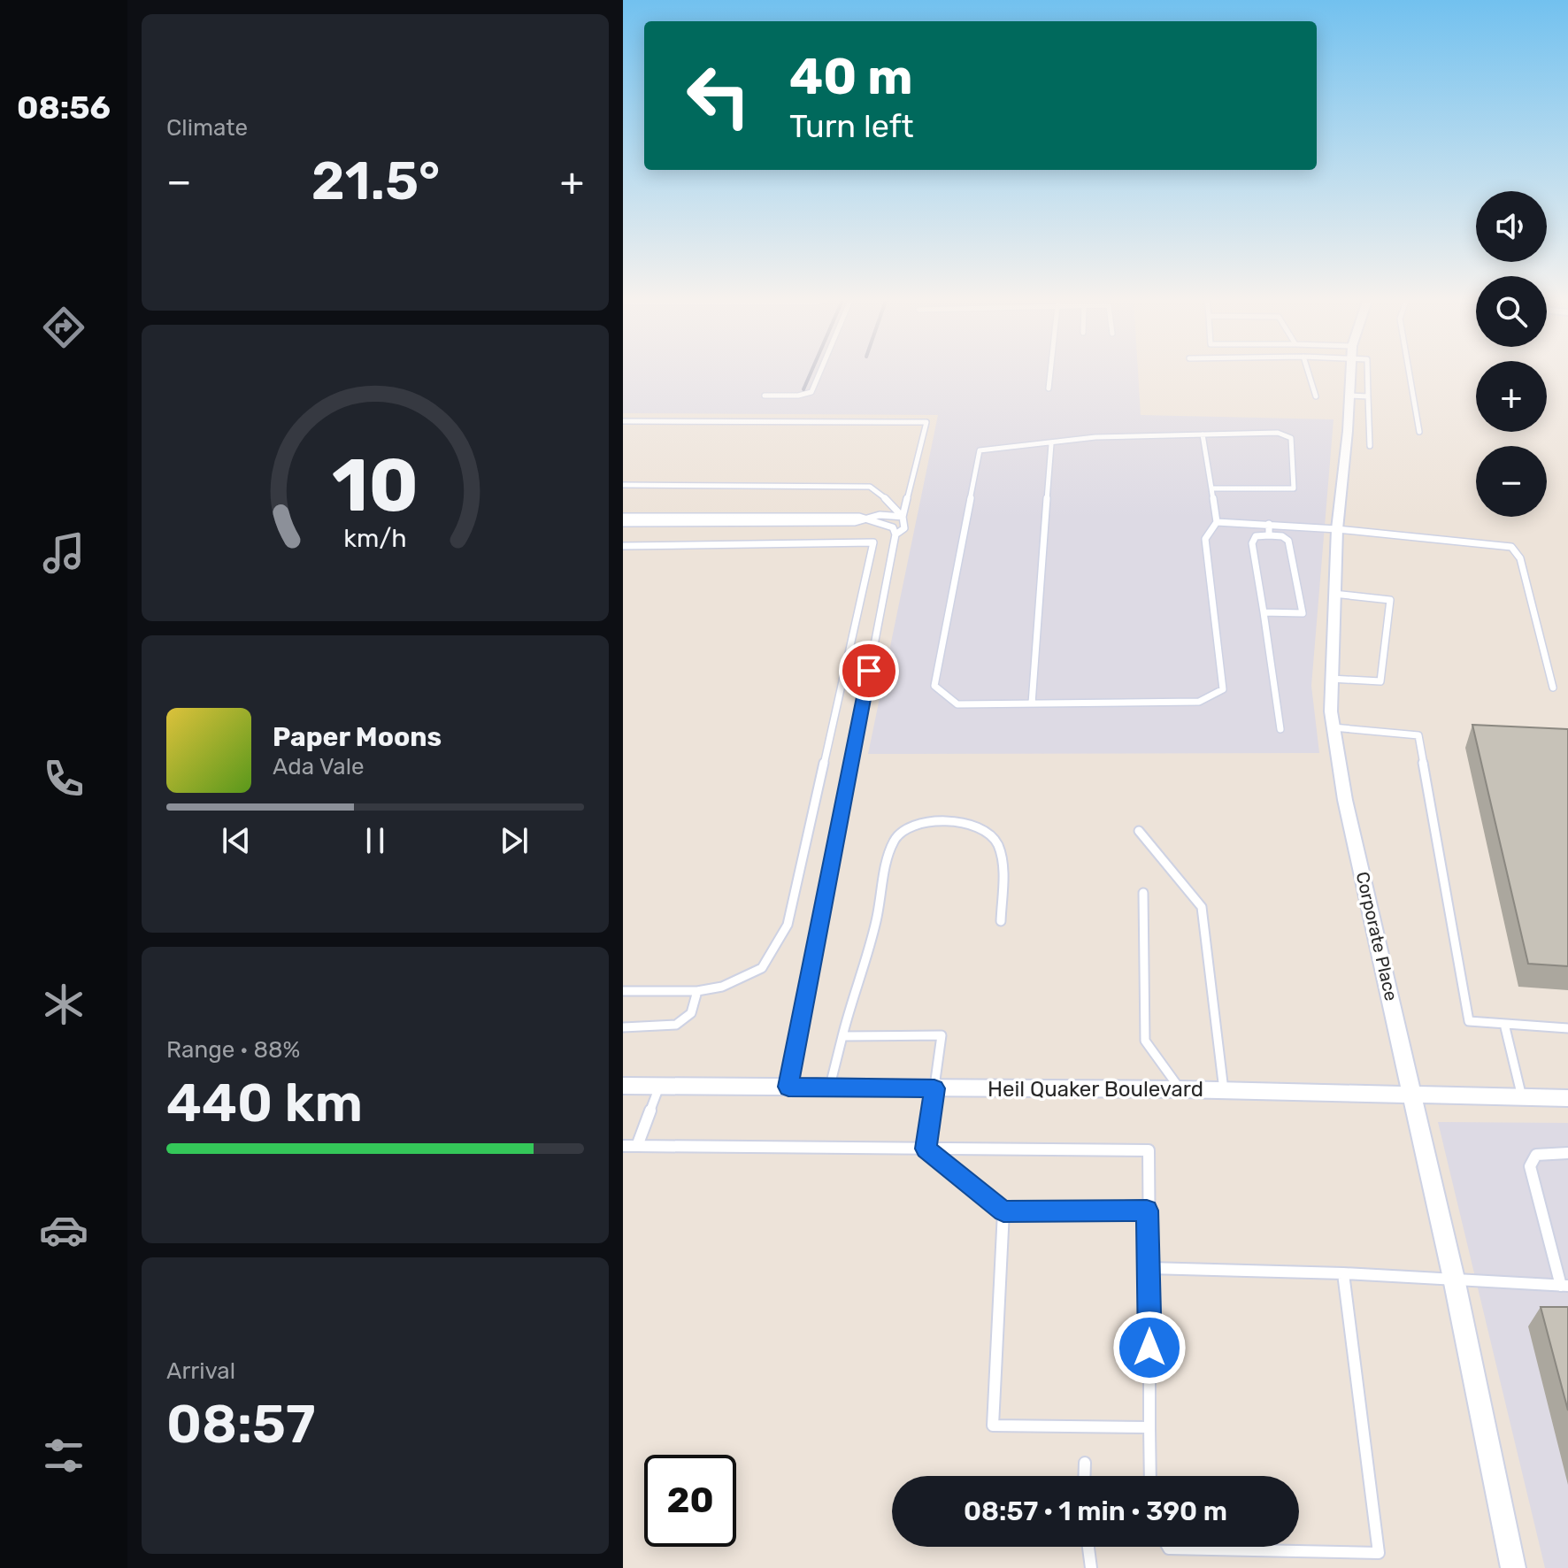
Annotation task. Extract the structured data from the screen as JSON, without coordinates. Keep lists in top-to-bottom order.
{
  "streets": {
    "street": ["Corporate Place", "Heil Quaker Boulevard"]
  },
  "crossings": [
    ["Corporate Place", "Heil Quaker Boulevard"]
  ],
  "page": {
    "tabs": "08:56",
    "tile": [
      "Climate",
      ["Range · 88%", "440 km"],
      ["Arrival", "08:57"]
    ],
    "turn": ["40 m", "Turn left"],
    "heat": ["−", "21.5°", "+"],
    "map_buttons": ["+", "−"],
    "song": ["Paper Moons", "Ada Vale"],
    "limit": "20",
    "trip": "08:57 · 1 min · 390 m",
    "gauge": ["10", "km/h"]
  }
}
